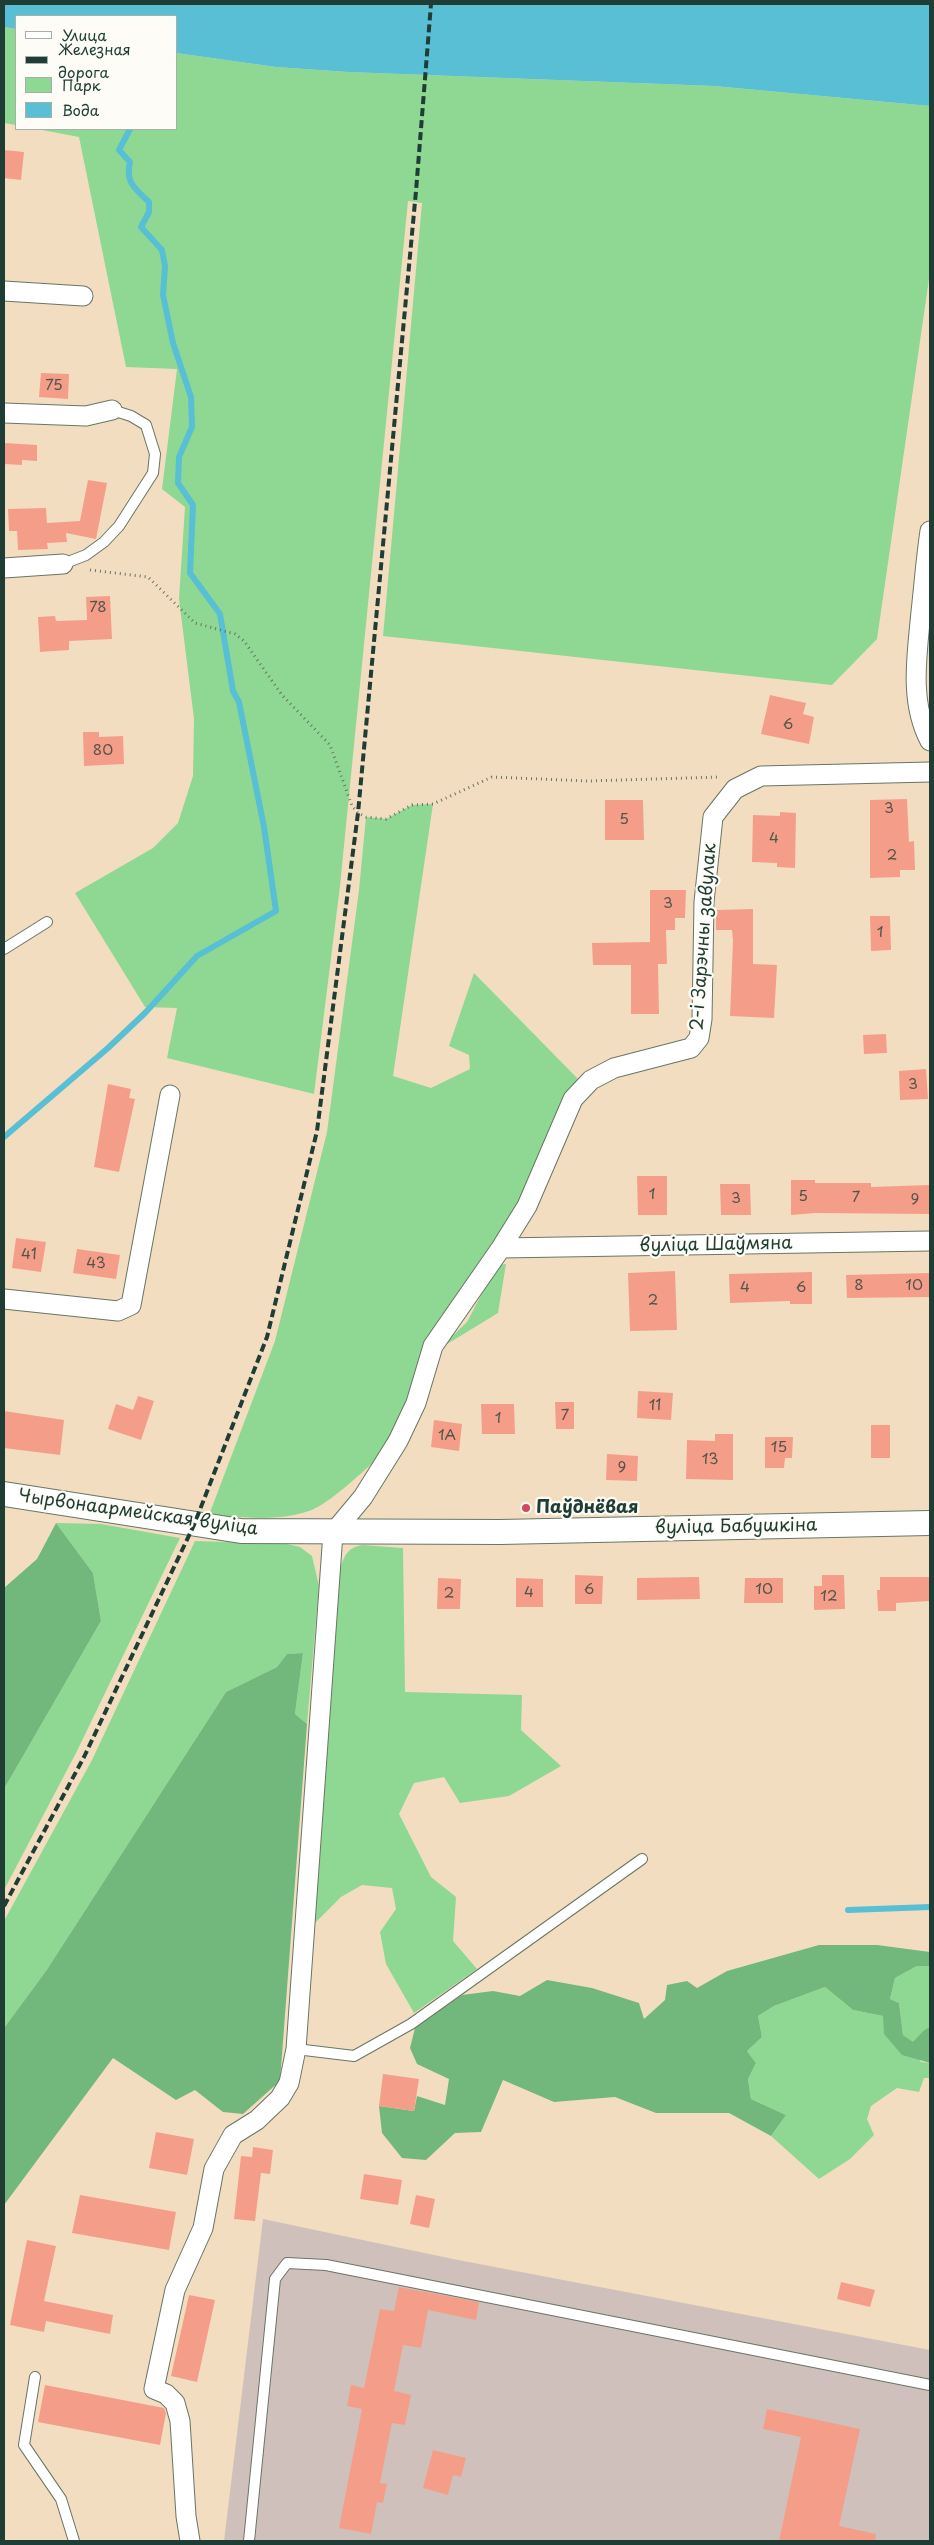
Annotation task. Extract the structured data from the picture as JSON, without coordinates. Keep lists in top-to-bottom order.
{
  "streets": {
    "street": [
      "2-і Зарэчны завулак",
      "вуліца Шаўмяна",
      "Чырвонаармейская вуліца",
      "вуліца Бабушкіна"
    ]
  },
  "crossings": [
    ["2-і Зарэчны завулак", "вуліца Шаўмяна"],
    ["2-і Зарэчны завулак", "Чырвонаармейская вуліца"],
    ["2-і Зарэчны завулак", "вуліца Бабушкіна"],
    ["Чырвонаармейская вуліца", "вуліца Бабушкіна"]
  ],
  "places": ["Паўднёвая"],
  "house_numbers": [
    "75",
    "78",
    "6",
    "80",
    "3",
    "5",
    "4",
    "2",
    "3",
    "1",
    "3",
    "1",
    "5",
    "7",
    "3",
    "9",
    "41",
    "43",
    "8",
    "10",
    "4",
    "6",
    "2",
    "11",
    "7",
    "1",
    "1А",
    "15",
    "13",
    "9",
    "6",
    "10",
    "4",
    "2",
    "12"
  ],
  "legend": [
    "Улица",
    "Железная дорога",
    "Парк",
    "Вода"
  ]
}
